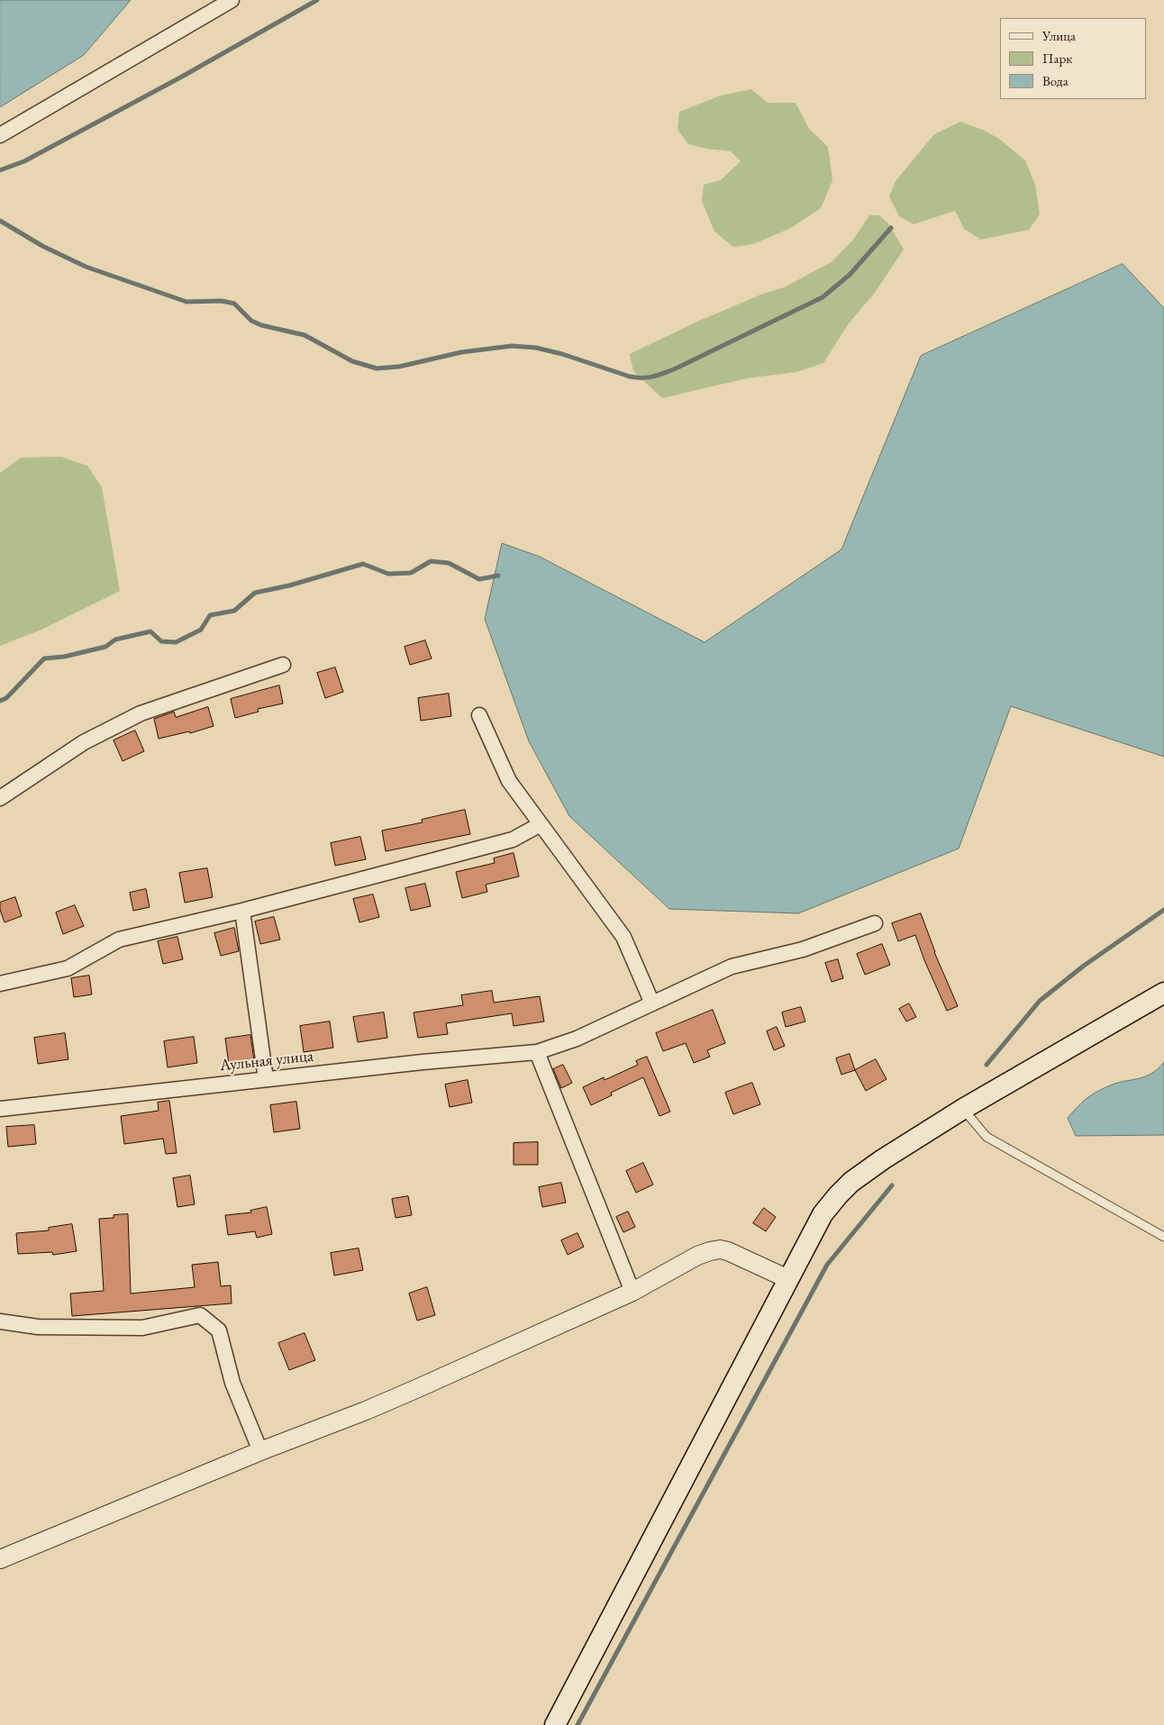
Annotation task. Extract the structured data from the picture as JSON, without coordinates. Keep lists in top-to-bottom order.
{
  "streets": {
    "street": ["Аульная улица"]
  },
  "legend": ["Улица", "Парк", "Вода"]
}
